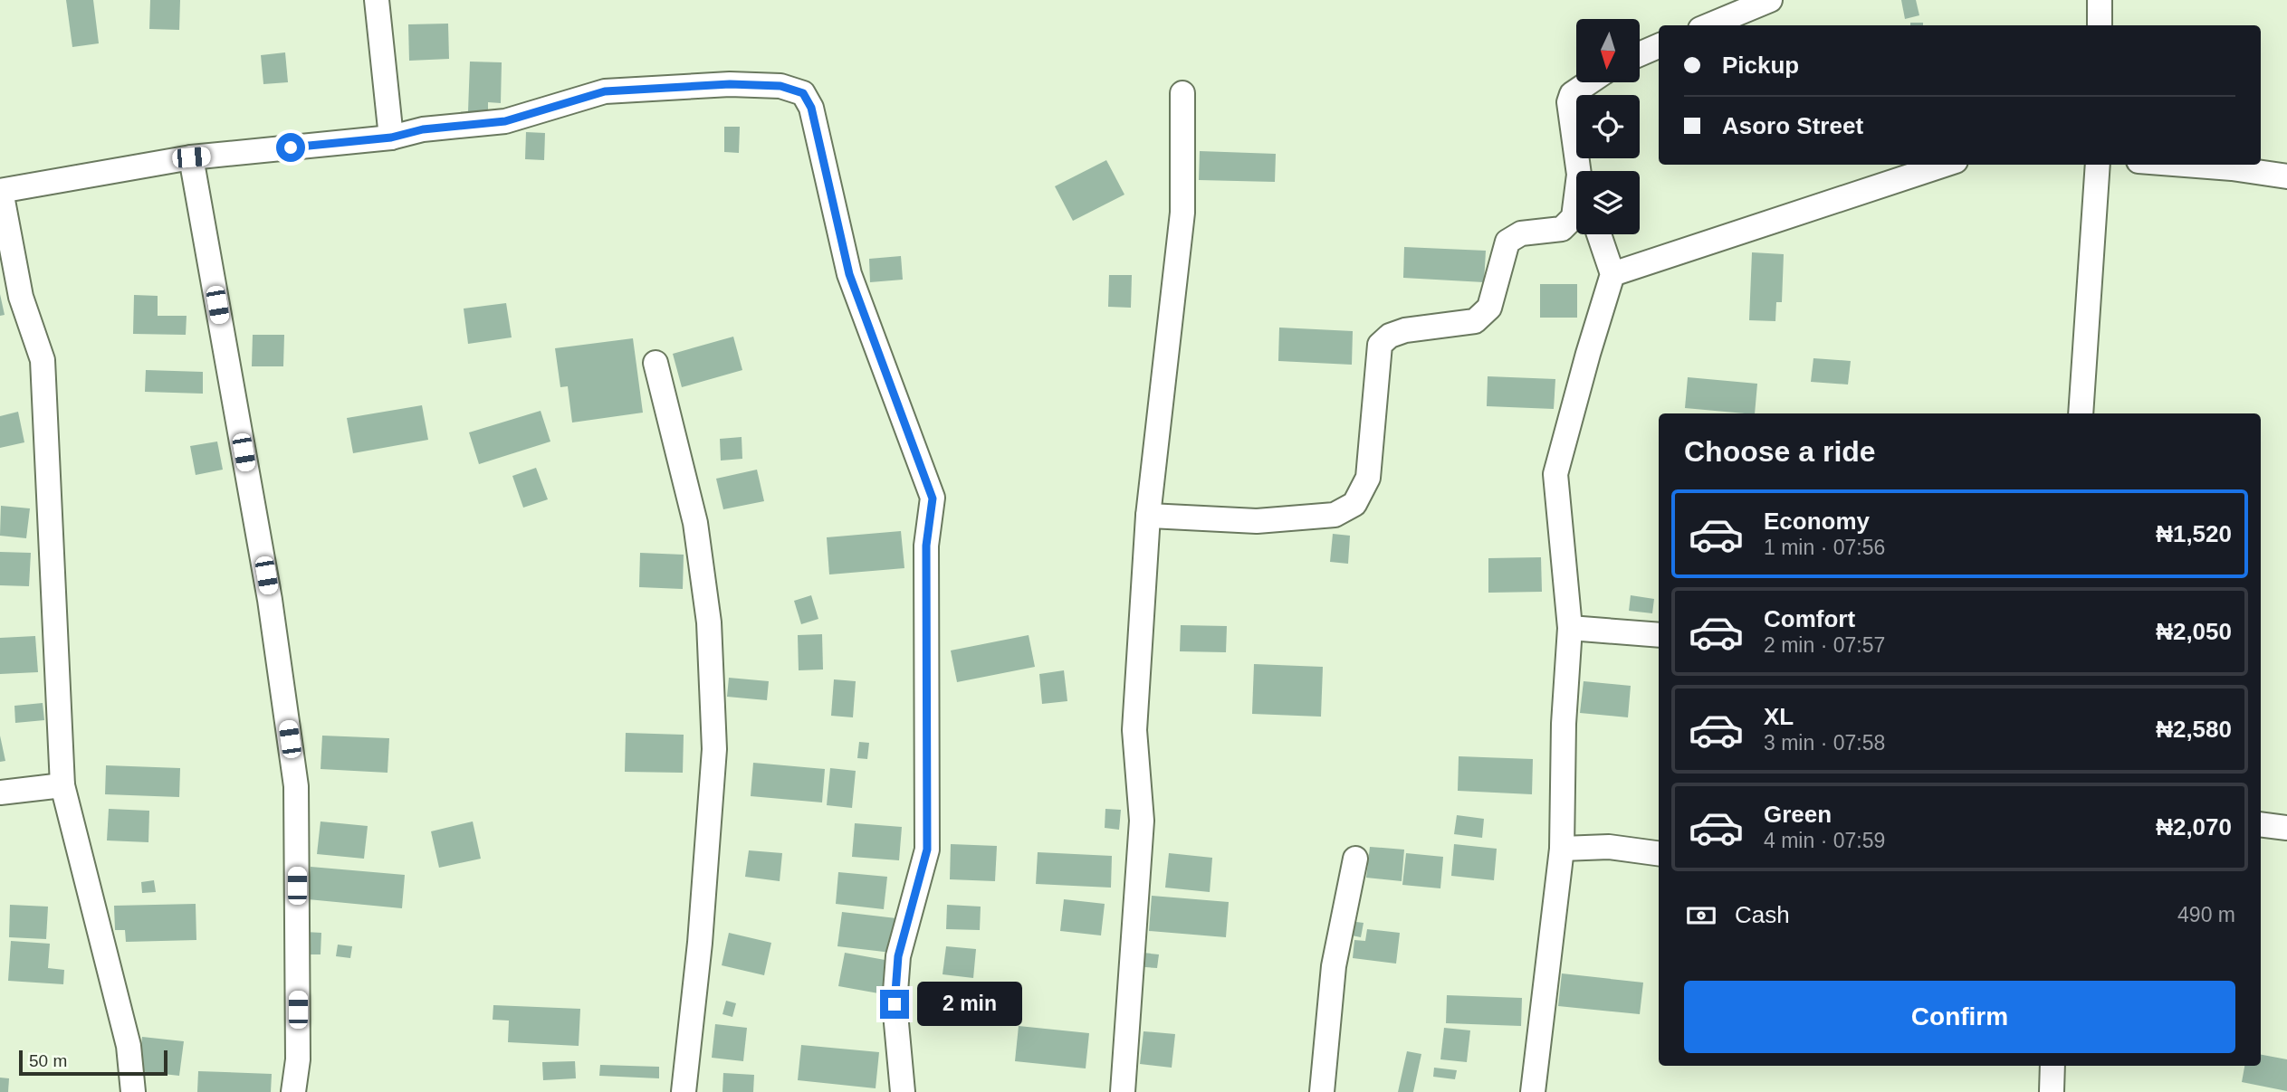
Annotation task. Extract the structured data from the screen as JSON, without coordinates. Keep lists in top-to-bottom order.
{
  "scale_bar": "50 m",
  "north": "bottom",
  "page": {
    "banner": ["Pickup", "Asoro Street"],
    "heading": "Choose a ride",
    "list": [
      {
        "name": "Economy",
        "note": "1 min · 07:56",
        "value": "₦1,520"
      },
      {
        "name": "Comfort",
        "note": "2 min · 07:57",
        "value": "₦2,050"
      },
      {
        "name": "XL",
        "note": "3 min · 07:58",
        "value": "₦2,580"
      },
      {
        "name": "Green",
        "note": "4 min · 07:59",
        "value": "₦2,070"
      }
    ],
    "pay": ["Cash", "490 m"],
    "buttons": "Confirm",
    "bubble": "2 min",
    "scale": "50 m"
  }
}
